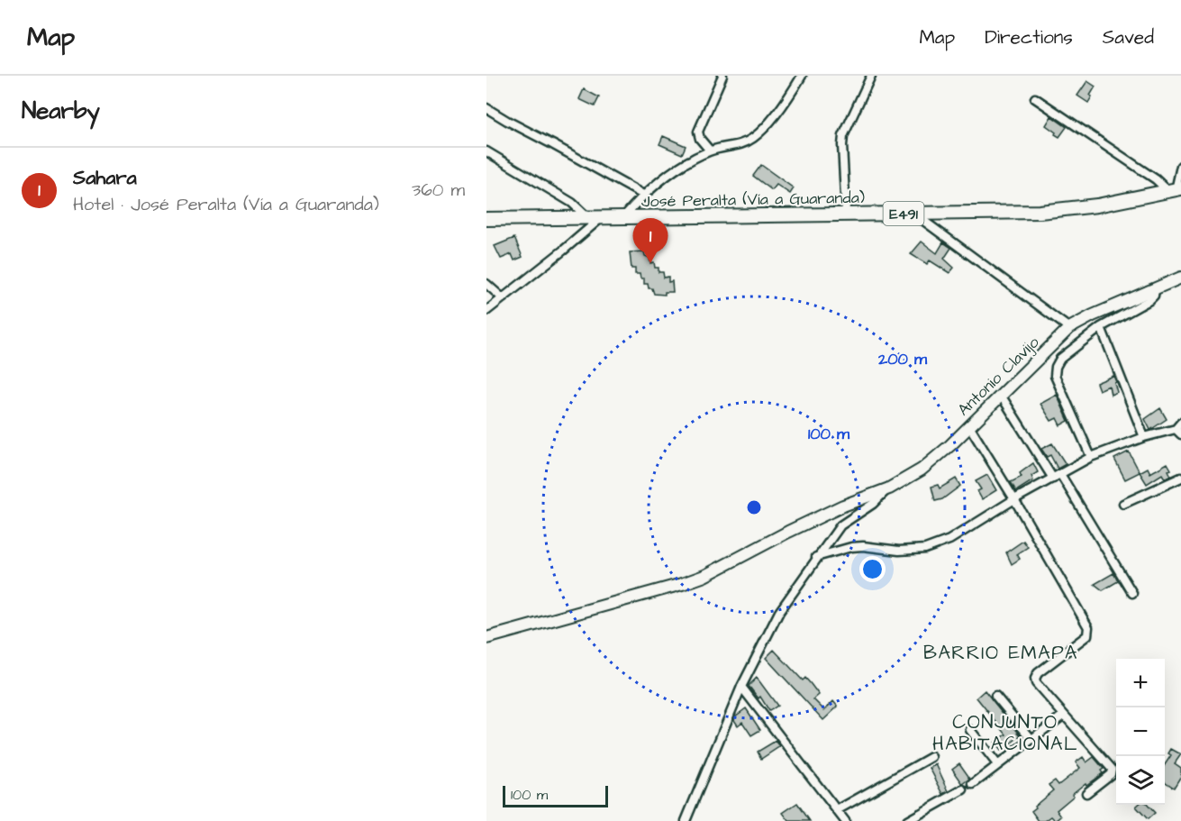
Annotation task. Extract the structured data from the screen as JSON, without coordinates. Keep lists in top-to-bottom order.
{
  "streets": {
    "highway": ["José Peralta (Vía a Guaranda)", "E491"],
    "main road": ["Antonio Clavijo"]
  },
  "districts": ["BARRIO EMAPA", "CONJUNTO HABITACIONAL"],
  "scale_bar": "100 m",
  "page": {
    "header": "Map",
    "nav": ["Map", "Directions", "Saved"],
    "heading": "Nearby",
    "list": [
      {
        "mark": "1",
        "name": "Sahara",
        "note": "Hotel · José Peralta (Vía a Guaranda)",
        "value": "360 m"
      }
    ],
    "pins": "1",
    "map_buttons": ["+", "−"],
    "scale": "100 m"
  },
  "rings": ["200 m", "100 m"]
}
